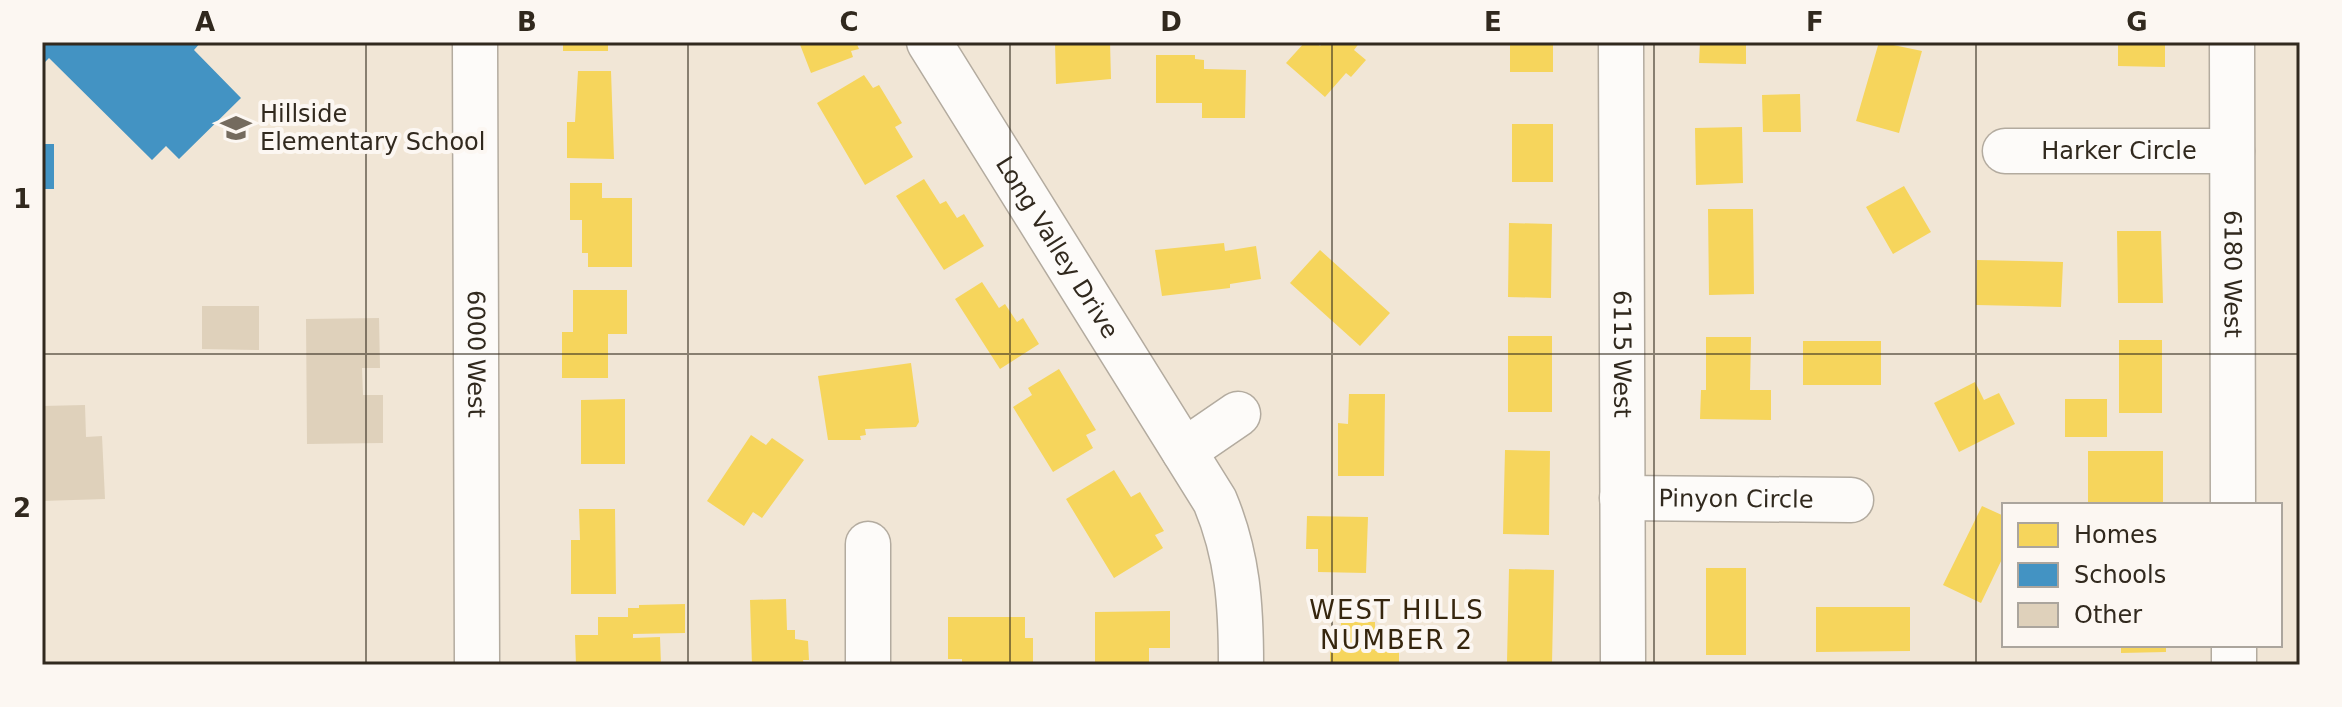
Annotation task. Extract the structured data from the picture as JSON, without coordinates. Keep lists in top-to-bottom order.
{
  "streets": {
    "street": [
      "Harker Circle",
      "Long Valley Drive",
      "6180 West",
      "6000 West",
      "6115 West",
      "Pinyon Circle"
    ]
  },
  "crossings": [
    ["Harker Circle", "6180 West"],
    ["6115 West", "Pinyon Circle"]
  ],
  "districts": ["WEST HILLS NUMBER 2"],
  "places": {
    "school or university": ["Hillside Elementary School"]
  },
  "legend": ["Homes", "Schools", "Other"],
  "grid": {
    "columns": [
      "A",
      "B",
      "C",
      "D",
      "E",
      "F",
      "G"
    ],
    "rows": ["1", "2"]
  }
}
